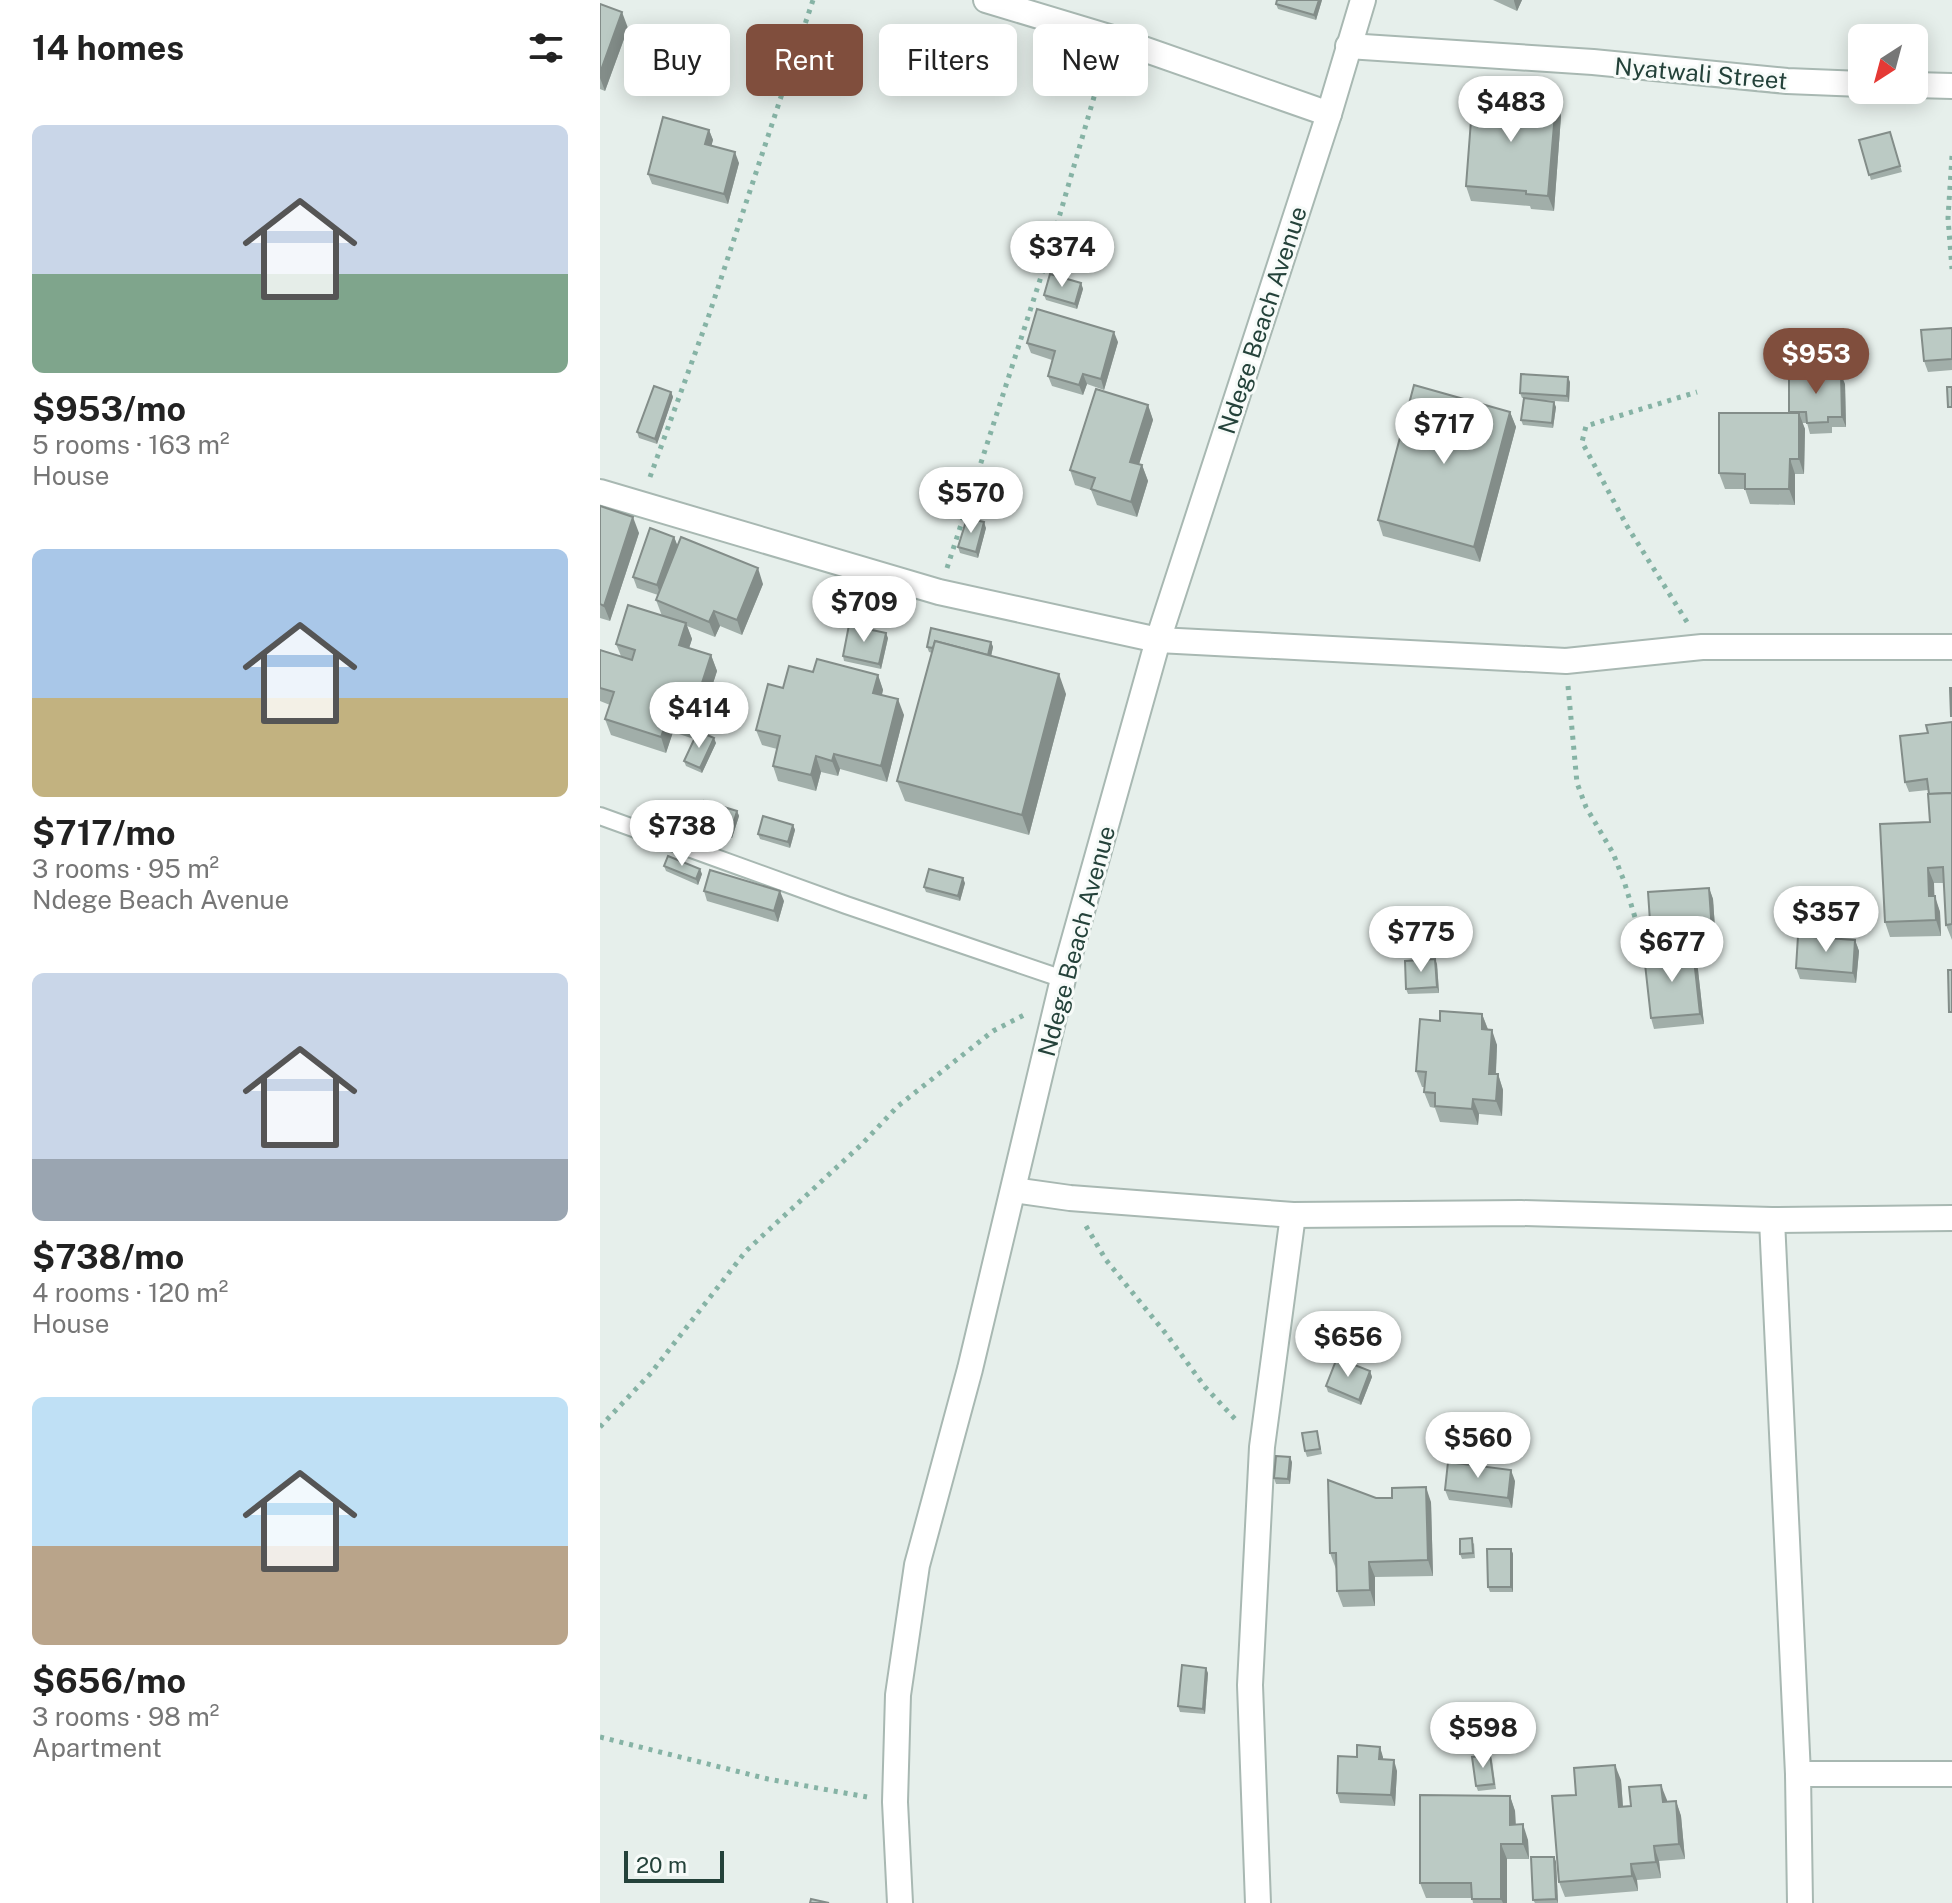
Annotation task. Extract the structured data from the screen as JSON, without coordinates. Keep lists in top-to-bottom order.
{
  "streets": {
    "street": ["Nyatwali Street", "Ndege Beach Avenue"]
  },
  "crossings": [
    ["Nyatwali Street", "Ndege Beach Avenue"]
  ],
  "scale_bar": "20 m",
  "north": "bottom left",
  "page": {
    "heading": "14 homes",
    "chip": [
      "Buy",
      "Rent",
      "Filters",
      "New"
    ],
    "price": [
      "$483",
      "$374",
      "$953",
      "$717",
      "$570",
      "$709",
      "$414",
      "$738",
      "$357",
      "$775",
      "$677",
      "$656",
      "$560",
      "$598"
    ],
    "list": [
      {
        "name": "$953/mo",
        "note": "5 rooms · 163 m² · House"
      },
      {
        "name": "$717/mo",
        "note": "3 rooms · 95 m² · Ndege Beach Avenue"
      },
      {
        "name": "$738/mo",
        "note": "4 rooms · 120 m² · House"
      },
      {
        "name": "$656/mo",
        "note": "3 rooms · 98 m² · Apartment"
      }
    ],
    "scale": "20 m"
  }
}
